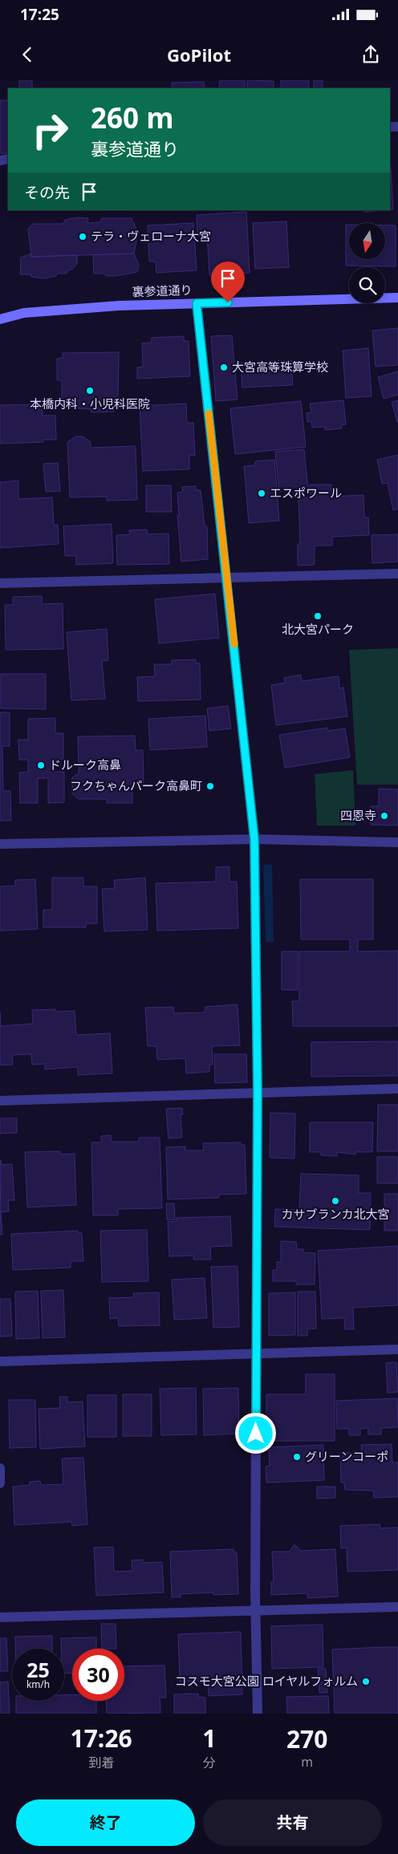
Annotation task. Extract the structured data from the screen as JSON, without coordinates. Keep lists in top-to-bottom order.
{
  "streets": {
    "street": ["裏参道通り"]
  },
  "places": [
    "テラ・ヴェローナ大宮",
    "大宮高等珠算学校",
    "本橋内科・小児科医院",
    "エスポワール",
    "北大宮パーク",
    "ドルーク高鼻",
    "フクちゃんパーク高鼻町",
    "四恩寺",
    "カサブランカ北大宮",
    "グリーンコーポ",
    "コスモ大宮公園 ロイヤルフォルム"
  ],
  "north": "bottom",
  "page": {
    "status": "17:25",
    "header": "GoPilot",
    "turn": ["260 m", "裏参道通り"],
    "then": "その先",
    "speed": "25 km/h",
    "limit": "30",
    "eta": [
      "17:26",
      "到着",
      "1",
      "分",
      "270",
      "m"
    ],
    "buttons": ["終了", "共有"]
  }
}
